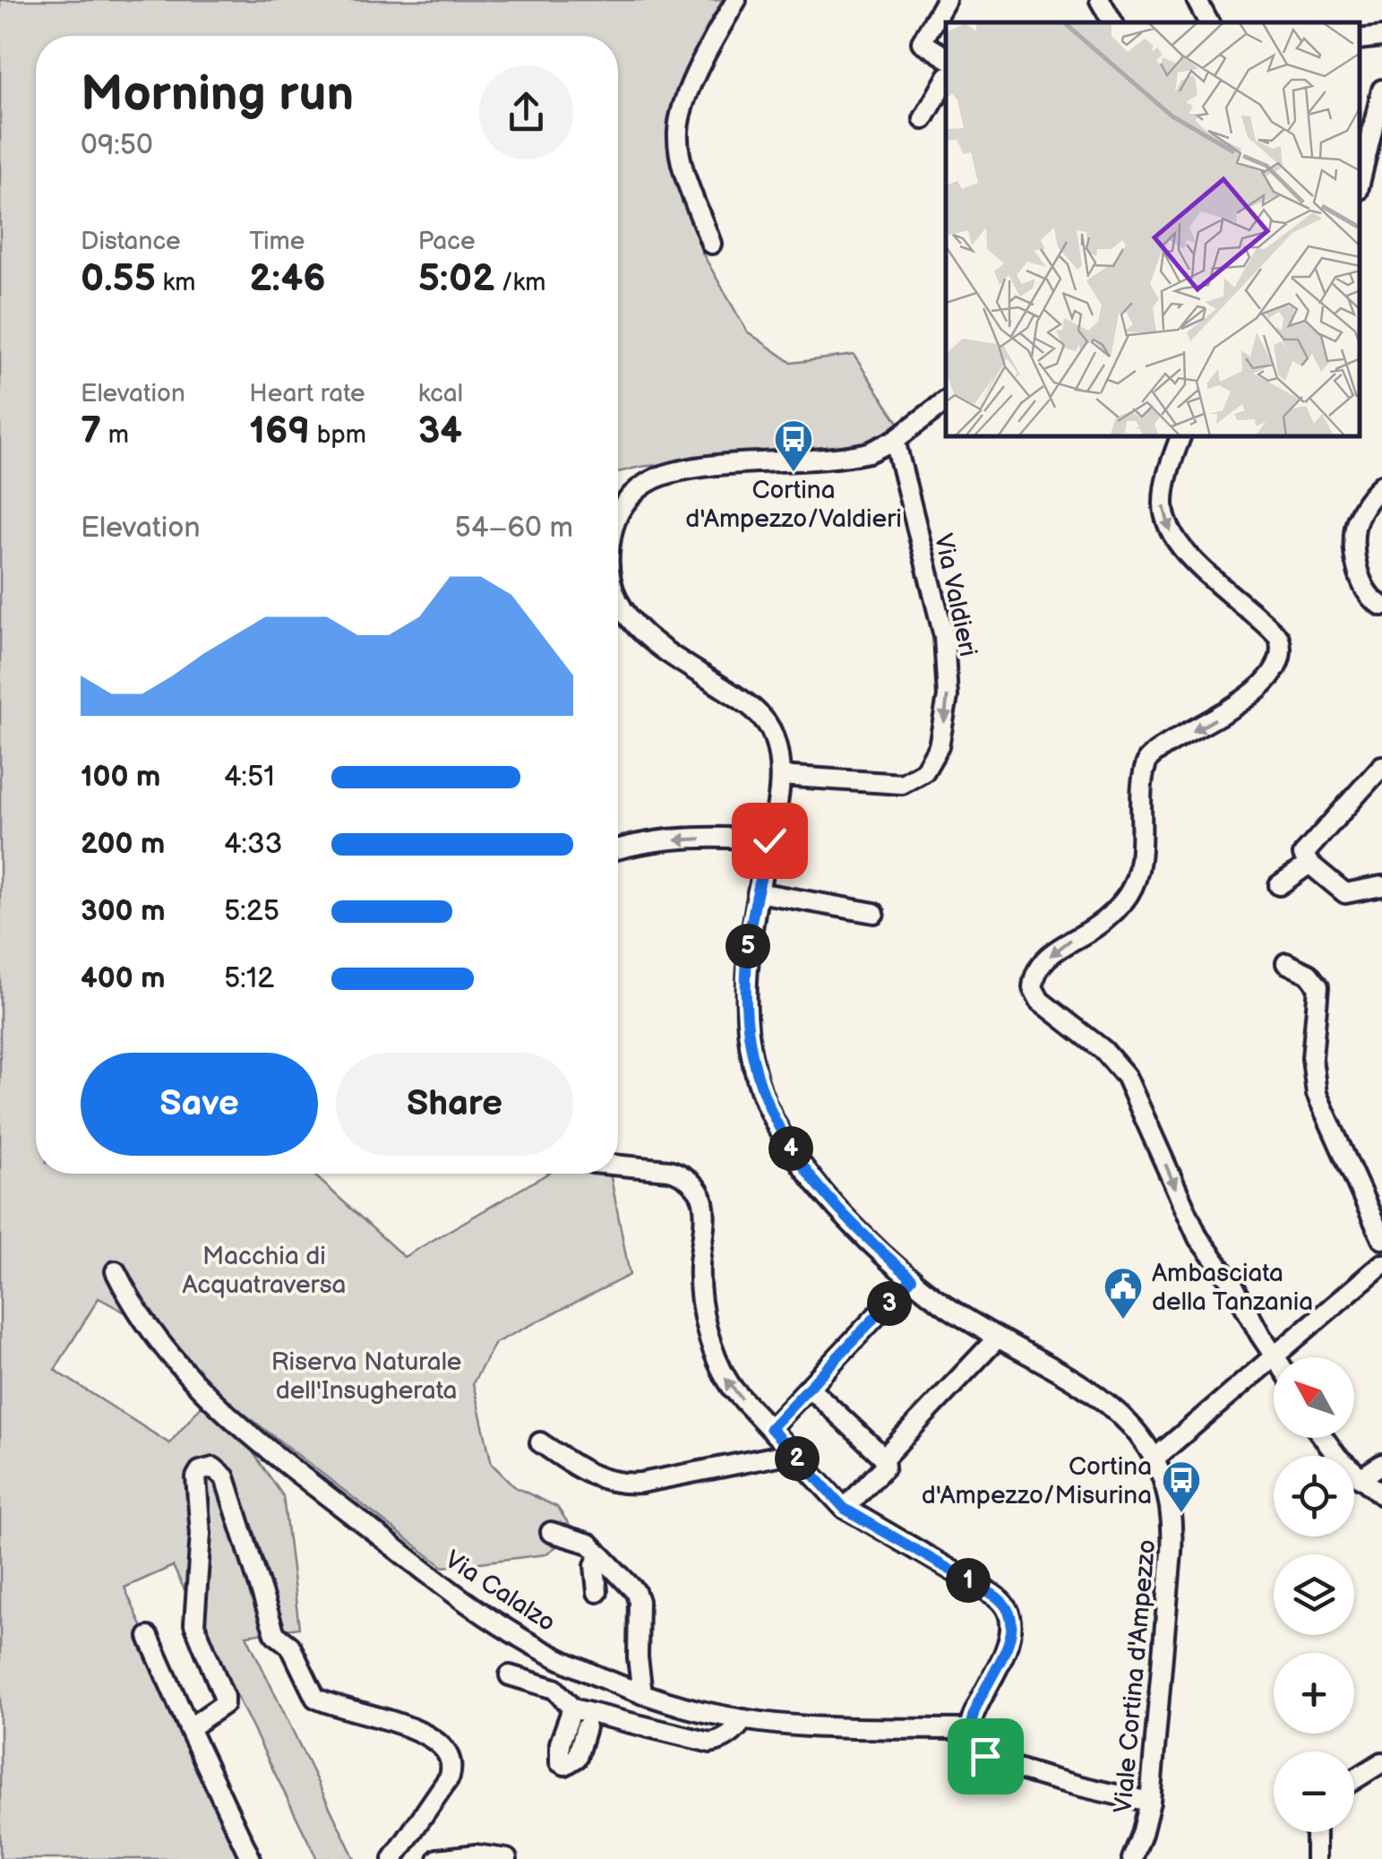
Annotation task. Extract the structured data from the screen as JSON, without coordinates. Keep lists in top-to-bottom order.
{
  "streets": {
    "street": ["Via Valdieri", "Via Calalzo", "Viale Cortina d'Ampezzo"]
  },
  "crossings": [
    ["Via Valdieri", "Viale Cortina d'Ampezzo"]
  ],
  "parks": ["Macchia di Acquatraversa", "Riserva Naturale dell'Insugherata"],
  "places": {
    "bus stop": ["Cortina d'Ampezzo/Valdieri", "Cortina d'Ampezzo/Misurina"],
    "public building": ["Ambasciata della Tanzania"]
  },
  "north": "top left",
  "page": {
    "heading": ["Morning run", "09:50"],
    "stats": [
      ["Distance", "0.55 km"],
      ["Time", "2:46"],
      ["Pace", "5:02 /km"],
      ["Elevation", "7 m"],
      ["Heart rate", "169 bpm"],
      ["kcal", "34"]
    ],
    "chart": ["Elevation", "54–60 m"],
    "list": [
      {
        "name": "100 m",
        "note": "4:51"
      },
      {
        "name": "200 m",
        "note": "4:33"
      },
      {
        "name": "300 m",
        "note": "5:25"
      },
      {
        "name": "400 m",
        "note": "5:12"
      }
    ],
    "pins": [
      "5",
      "4",
      "3",
      "2",
      "1"
    ],
    "buttons": ["Save", "Share"],
    "map_buttons": ["+", "−"]
  }
}
